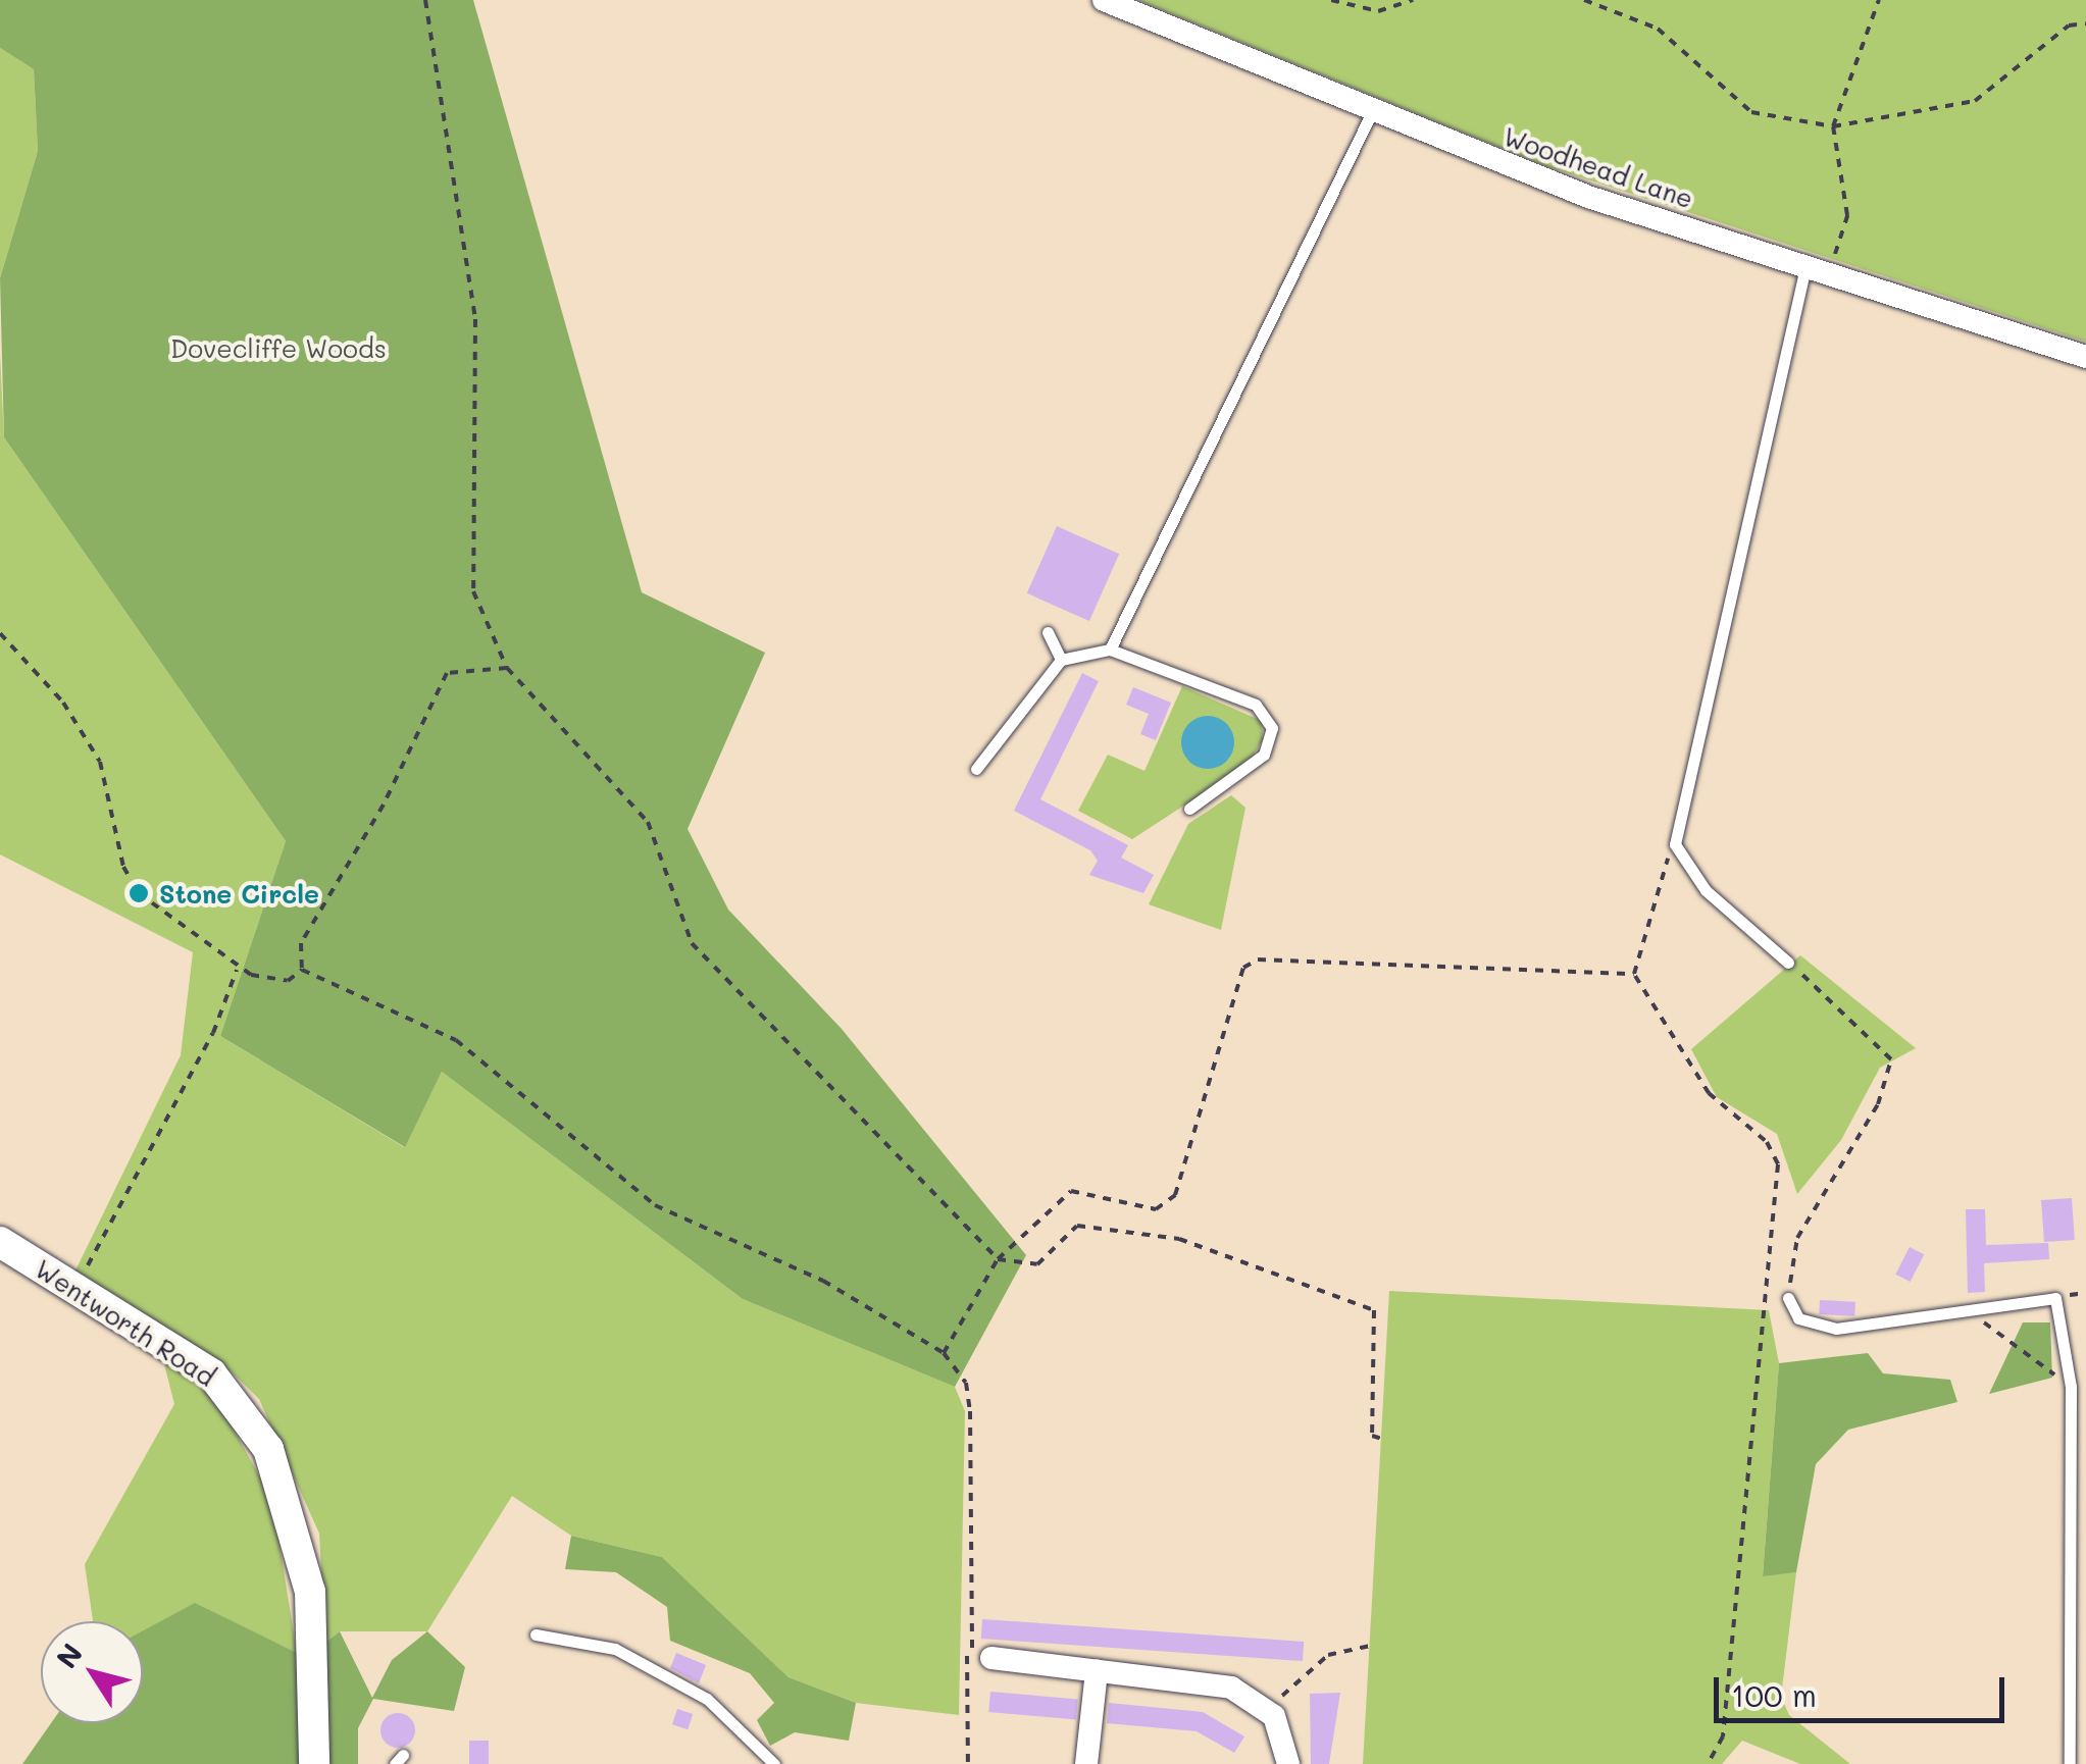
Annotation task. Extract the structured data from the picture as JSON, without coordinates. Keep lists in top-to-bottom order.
{
  "streets": {
    "street": ["Woodhead Lane", "Wentworth Road"]
  },
  "parks": ["Dovecliffe Woods"],
  "places": ["Stone Circle"],
  "scale_bar": "100 m",
  "north": "top left"
}
